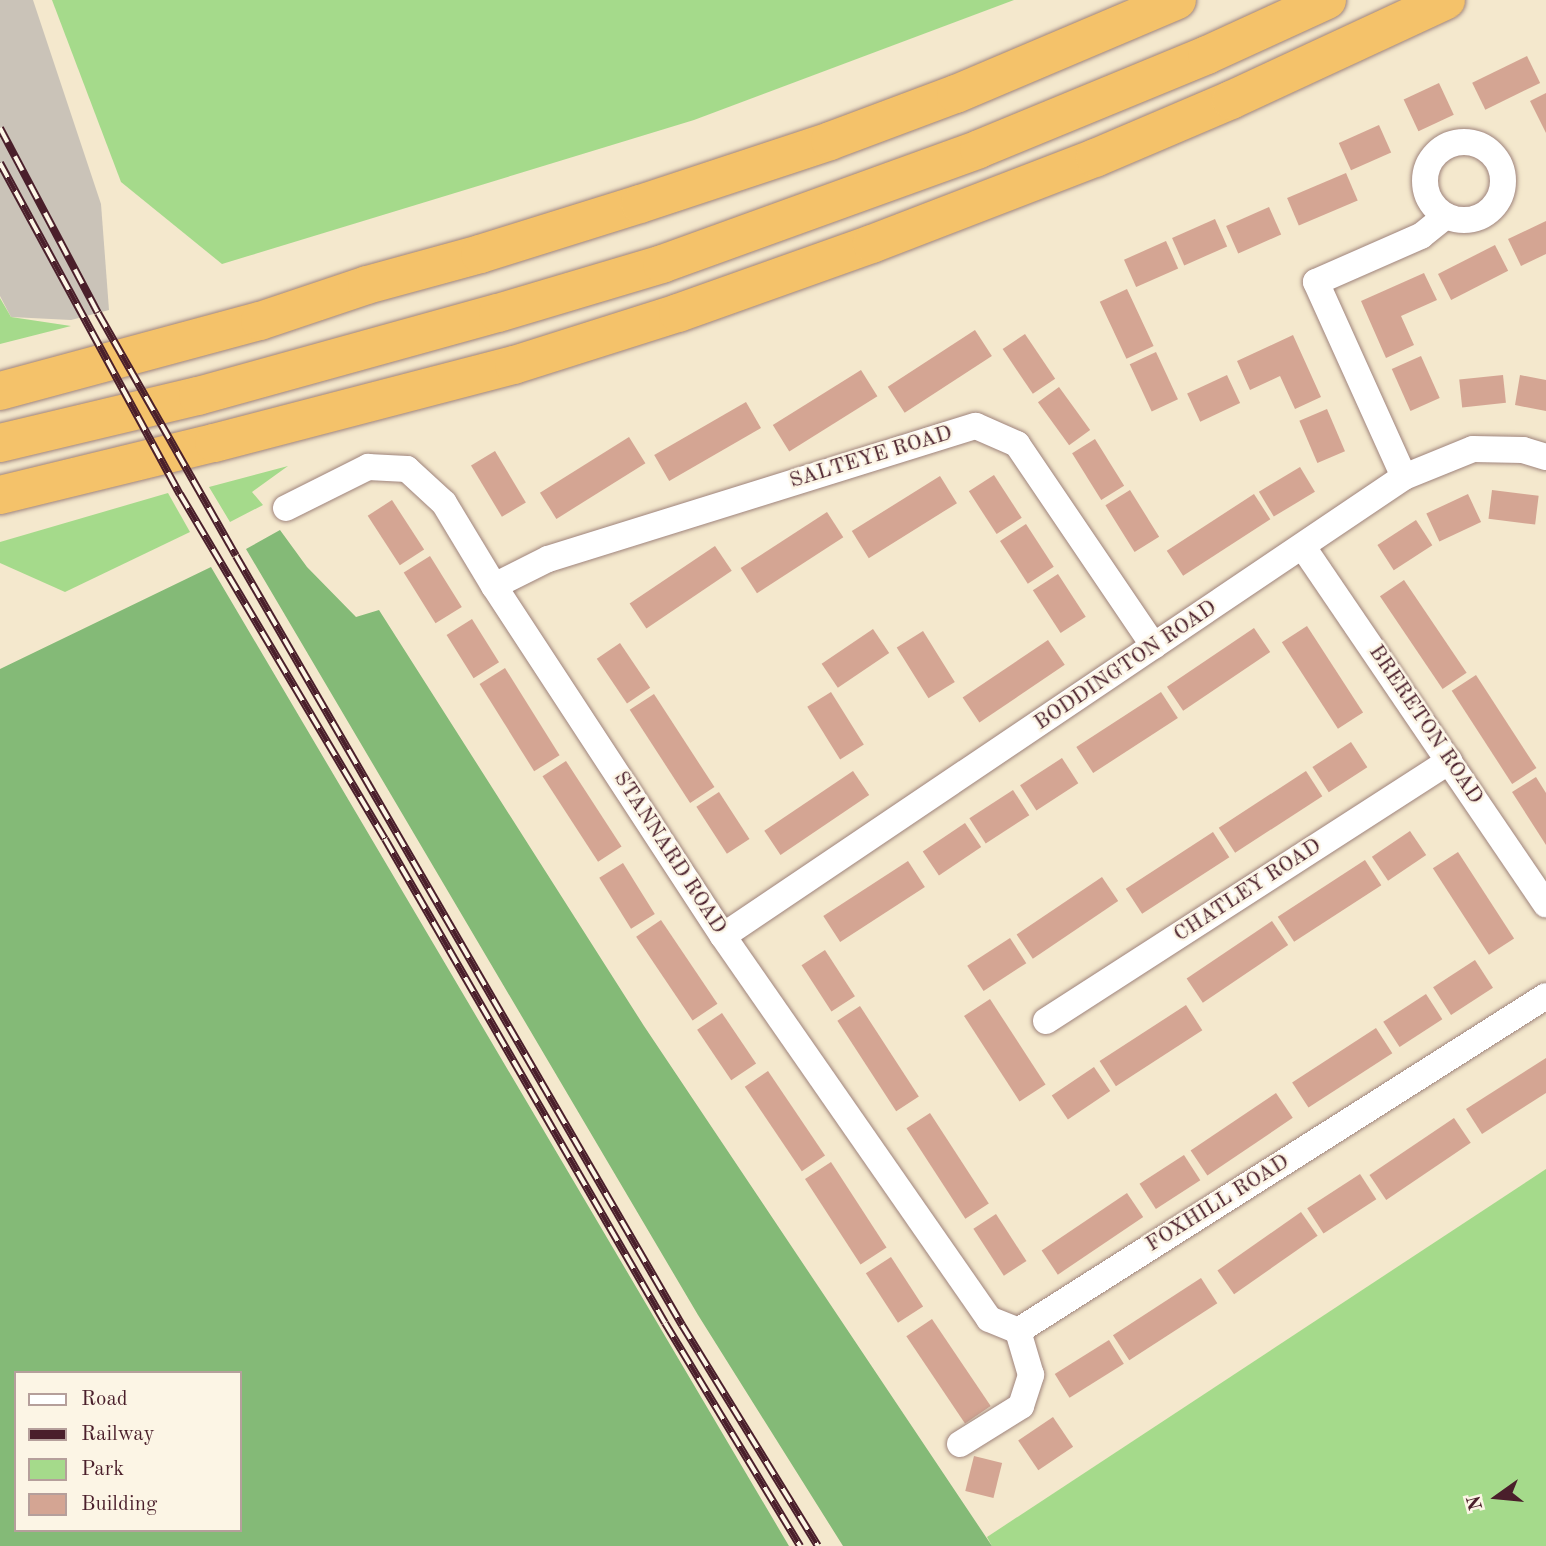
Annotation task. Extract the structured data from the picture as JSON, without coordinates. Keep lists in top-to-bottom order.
{
  "streets": {
    "street": [
      "SALTEYE ROAD",
      "BODDINGTON ROAD",
      "BRERETON ROAD",
      "STANNARD ROAD",
      "CHATLEY ROAD",
      "FOXHILL ROAD"
    ]
  },
  "crossings": [
    ["SALTEYE ROAD", "BODDINGTON ROAD"],
    ["SALTEYE ROAD", "STANNARD ROAD"],
    ["BODDINGTON ROAD", "BRERETON ROAD"],
    ["BODDINGTON ROAD", "STANNARD ROAD"],
    ["BRERETON ROAD", "CHATLEY ROAD"],
    ["STANNARD ROAD", "FOXHILL ROAD"]
  ],
  "legend": [
    "Road",
    "Railway",
    "Park",
    "Building"
  ],
  "north": "left"
}
